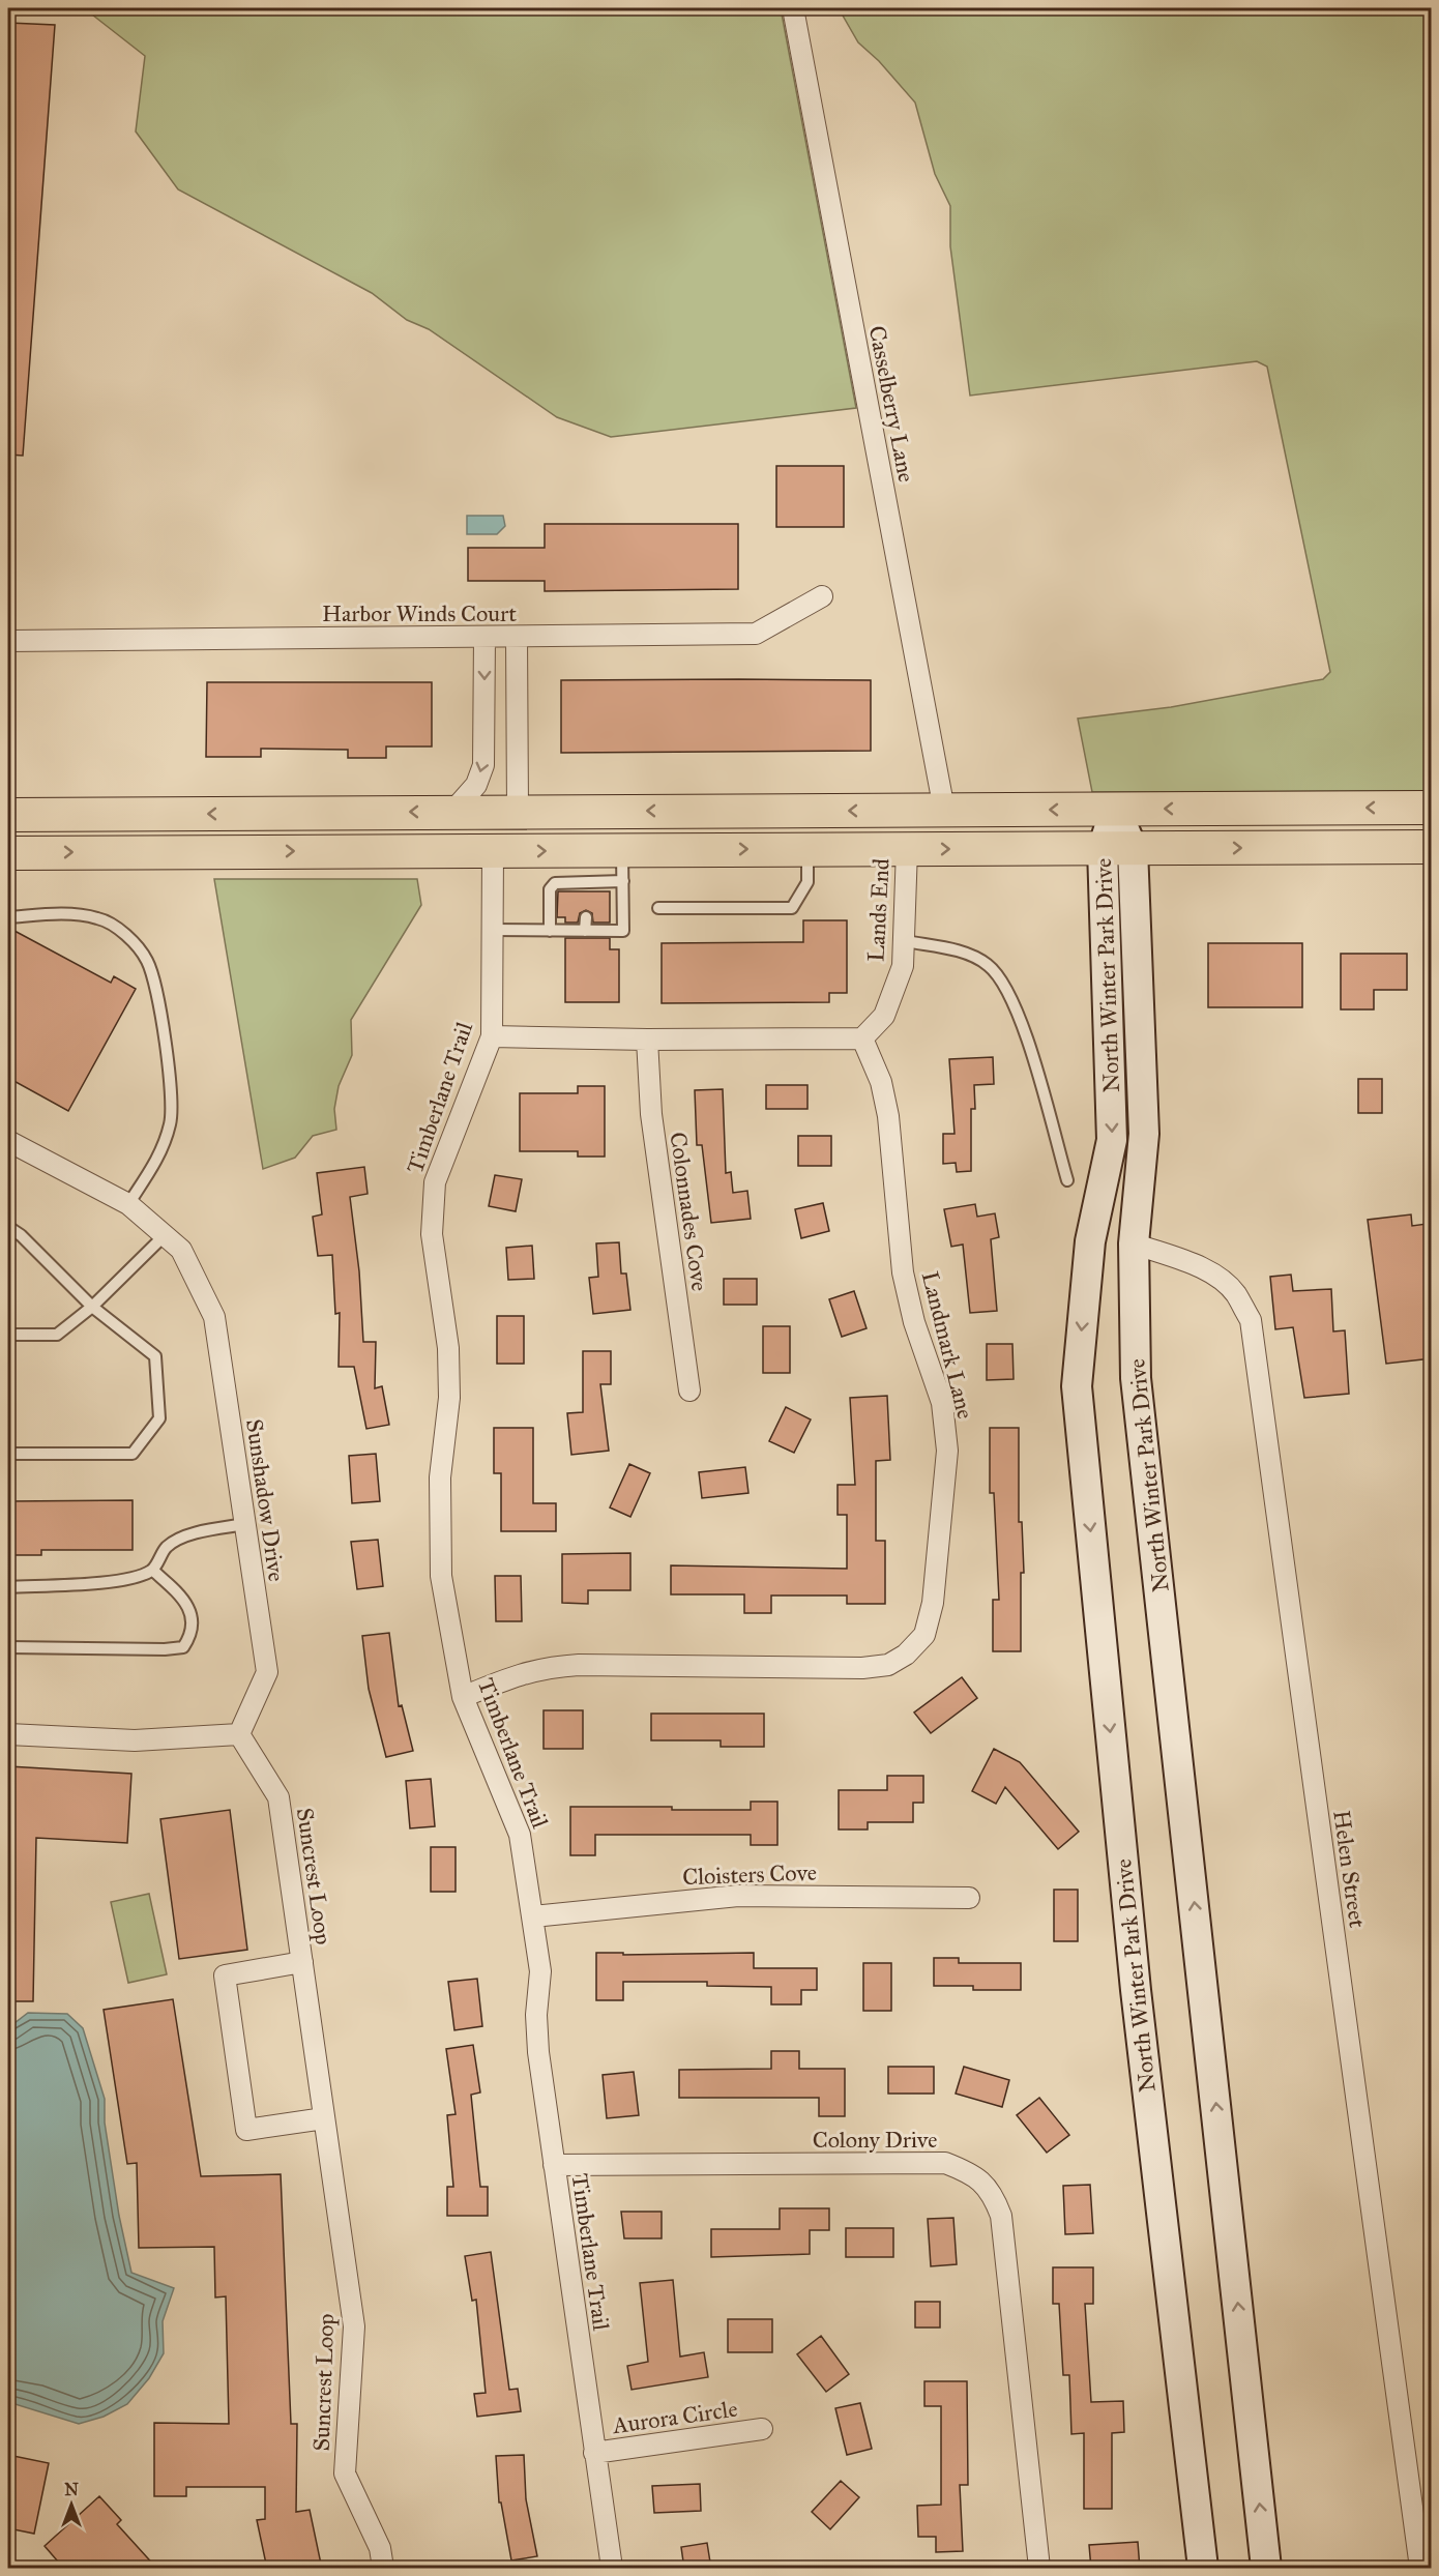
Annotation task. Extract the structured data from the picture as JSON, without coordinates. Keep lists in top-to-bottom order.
{
  "streets": {
    "street": [
      "Casselberry Lane",
      "Harbor Winds Court",
      "Lands End",
      "North Winter Park Drive",
      "Timberlane Trail",
      "Colonnades Cove",
      "Landmark Lane",
      "Sunshadow Drive",
      "Helen Street",
      "Cloisters Cove",
      "Suncrest Loop",
      "Colony Drive",
      "Aurora Circle"
    ]
  },
  "crossings": [
    ["Lands End", "Landmark Lane"],
    ["North Winter Park Drive", "Helen Street"],
    ["Timberlane Trail", "Landmark Lane"],
    ["Timberlane Trail", "Cloisters Cove"],
    ["Timberlane Trail", "Colony Drive"],
    ["Timberlane Trail", "Aurora Circle"],
    ["Sunshadow Drive", "Suncrest Loop"]
  ],
  "north": "top"
}
